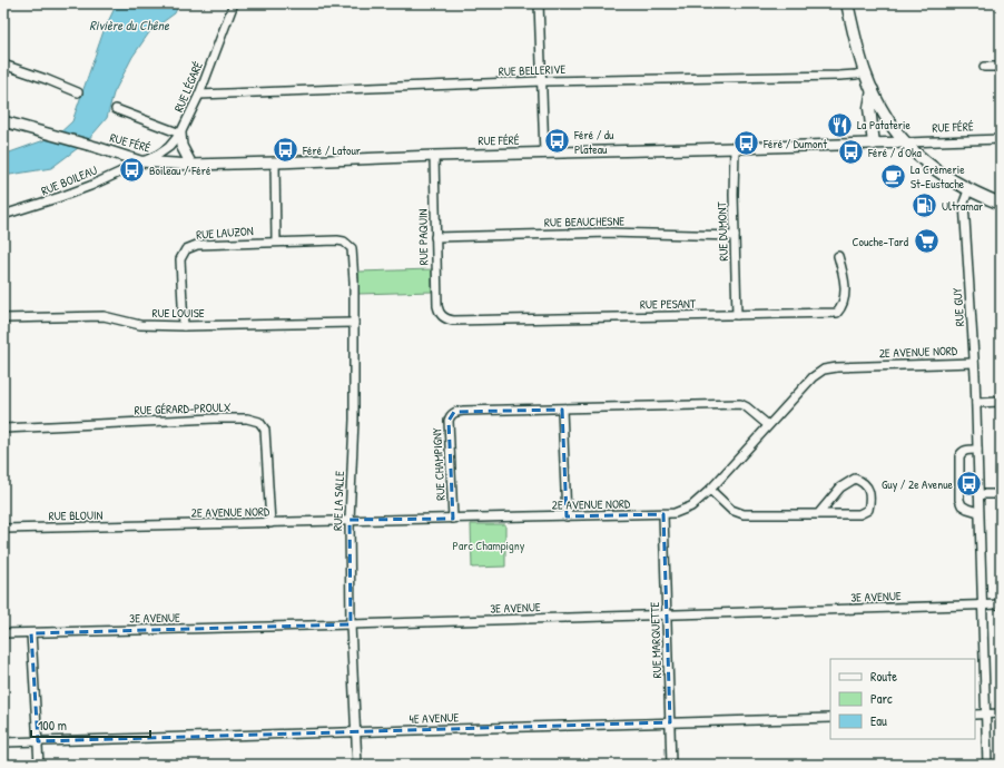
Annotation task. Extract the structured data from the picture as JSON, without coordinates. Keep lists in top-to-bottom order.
{
  "streets": {
    "street": [
      "RUE BELLERIVE",
      "RUE LÉGARÉ",
      "RUE FÉRÉ",
      "RUE BOILEAU",
      "RUE BEAUCHESNE",
      "RUE DUMONT",
      "RUE LAUZON",
      "RUE PAQUIN",
      "RUE PESANT",
      "RUE GUY",
      "RUE LOUISE",
      "2E AVENUE NORD",
      "RUE GÉRARD-PROULX",
      "RUE CHAMPIGNY",
      "RUE LA SALLE",
      "RUE BLOUIN",
      "3E AVENUE",
      "RUE MARQUETTE",
      "4E AVENUE"
    ]
  },
  "crossings": [
    ["RUE BELLERIVE", "RUE LÉGARÉ"],
    ["RUE LÉGARÉ", "RUE FÉRÉ"],
    ["RUE LÉGARÉ", "RUE BOILEAU"],
    ["RUE FÉRÉ", "RUE BOILEAU"],
    ["RUE FÉRÉ", "RUE DUMONT"],
    ["RUE FÉRÉ", "RUE PAQUIN"],
    ["RUE BEAUCHESNE", "RUE DUMONT"],
    ["RUE BEAUCHESNE", "RUE PAQUIN"],
    ["RUE DUMONT", "RUE PESANT"],
    ["RUE LAUZON", "RUE LOUISE"],
    ["RUE LAUZON", "RUE LA SALLE"],
    ["RUE PAQUIN", "RUE PESANT"],
    ["RUE GUY", "2E AVENUE NORD"],
    ["RUE GUY", "3E AVENUE"],
    ["RUE LOUISE", "RUE LA SALLE"],
    ["2E AVENUE NORD", "RUE GÉRARD-PROULX"],
    ["2E AVENUE NORD", "RUE CHAMPIGNY"],
    ["2E AVENUE NORD", "RUE LA SALLE"],
    ["2E AVENUE NORD", "RUE BLOUIN"],
    ["2E AVENUE NORD", "RUE MARQUETTE"],
    ["RUE LA SALLE", "3E AVENUE"],
    ["RUE LA SALLE", "4E AVENUE"],
    ["3E AVENUE", "RUE MARQUETTE"],
    ["RUE MARQUETTE", "4E AVENUE"]
  ],
  "water": ["Rivière du Chêne"],
  "parks": ["Parc Champigny"],
  "places": {
    "restaurant": ["La Pataterie"],
    "bus stop": [
      "Féré / du Plateau",
      "Féré / Dumont",
      "Féré / Latour",
      "Féré / d'Oka",
      "Boileau / Féré",
      "Guy / 2e Avenue"
    ],
    "cafe": ["La Crèmerie St-Eustache"],
    "fuel station": ["Ultramar"],
    "supermarket": ["Couche-Tard"]
  },
  "legend": ["Route", "Parc", "Eau"],
  "scale_bar": "100 m"
}
